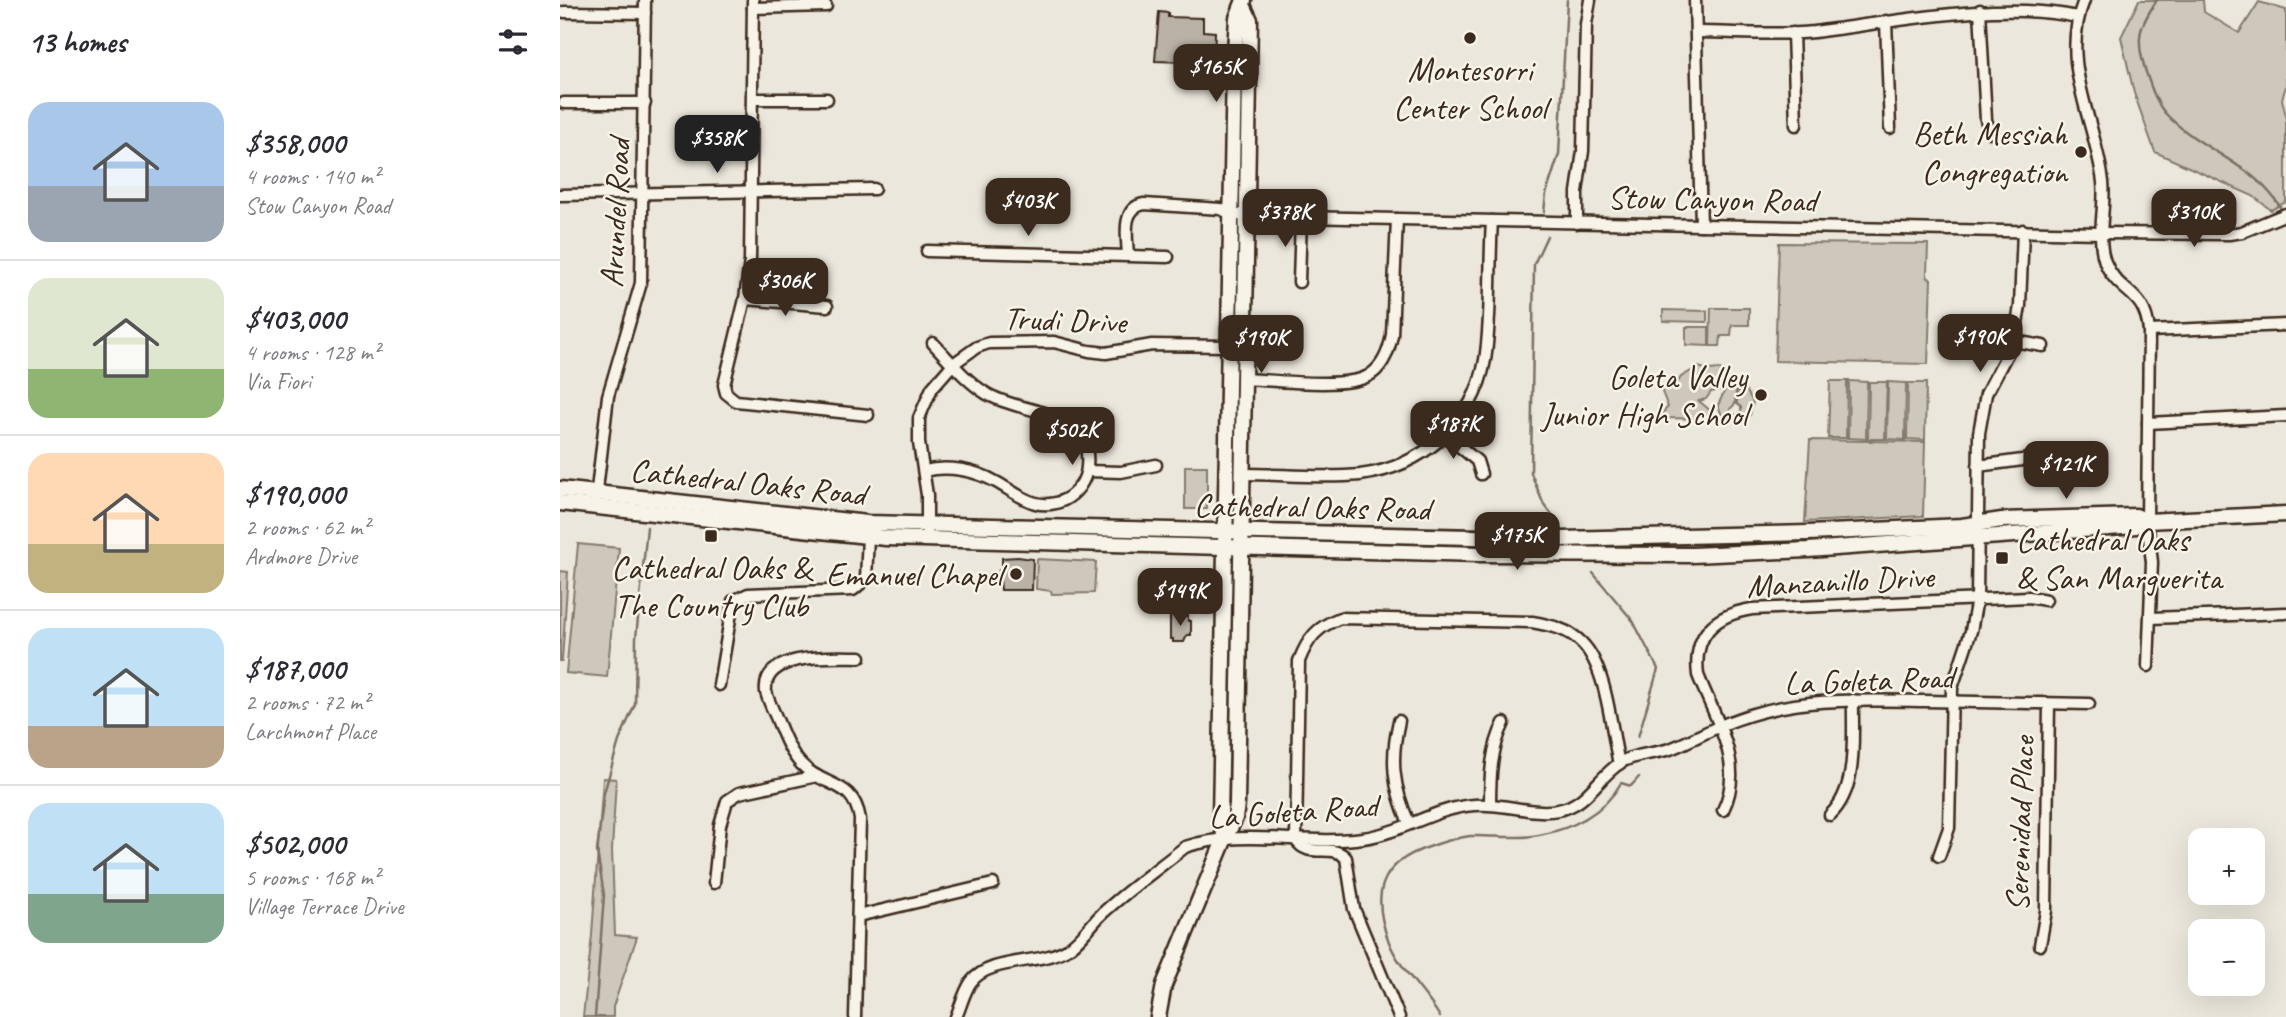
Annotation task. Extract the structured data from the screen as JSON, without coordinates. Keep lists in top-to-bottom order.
{
  "streets": {
    "main road": ["Cathedral Oaks Road"],
    "street": [
      "Stow Canyon Road",
      "Arundel Road",
      "Trudi Drive",
      "Manzanillo Drive",
      "La Goleta Road",
      "Serenidad Place"
    ]
  },
  "crossings": [
    ["Arundel Road", "Cathedral Oaks Road"],
    ["Trudi Drive", "Cathedral Oaks Road"],
    ["Manzanillo Drive", "La Goleta Road"],
    ["La Goleta Road", "Serenidad Place"]
  ],
  "places": {
    "other": [
      "Montesorri Center School",
      "Beth Messiah Congregation",
      "Goleta Valley Junior High School",
      "Emanuel Chapel"
    ],
    "transit": ["Cathedral Oaks & The Country Club", "Cathedral Oaks & San Marguerita"]
  },
  "page": {
    "heading": "13 homes",
    "price": [
      "$165K",
      "$358K",
      "$403K",
      "$378K",
      "$310K",
      "$306K",
      "$190K",
      "$190K",
      "$187K",
      "$502K",
      "$121K",
      "$175K",
      "$149K"
    ],
    "list": [
      {
        "name": "$358,000",
        "note": "4 rooms · 140 m² · Stow Canyon Road"
      },
      {
        "name": "$403,000",
        "note": "4 rooms · 128 m² · Via Fiori"
      },
      {
        "name": "$190,000",
        "note": "2 rooms · 62 m² · Ardmore Drive"
      },
      {
        "name": "$187,000",
        "note": "2 rooms · 72 m² · Larchmont Place"
      },
      {
        "name": "$502,000",
        "note": "5 rooms · 168 m² · Village Terrace Drive"
      }
    ],
    "map_buttons": ["+", "−"]
  }
}
